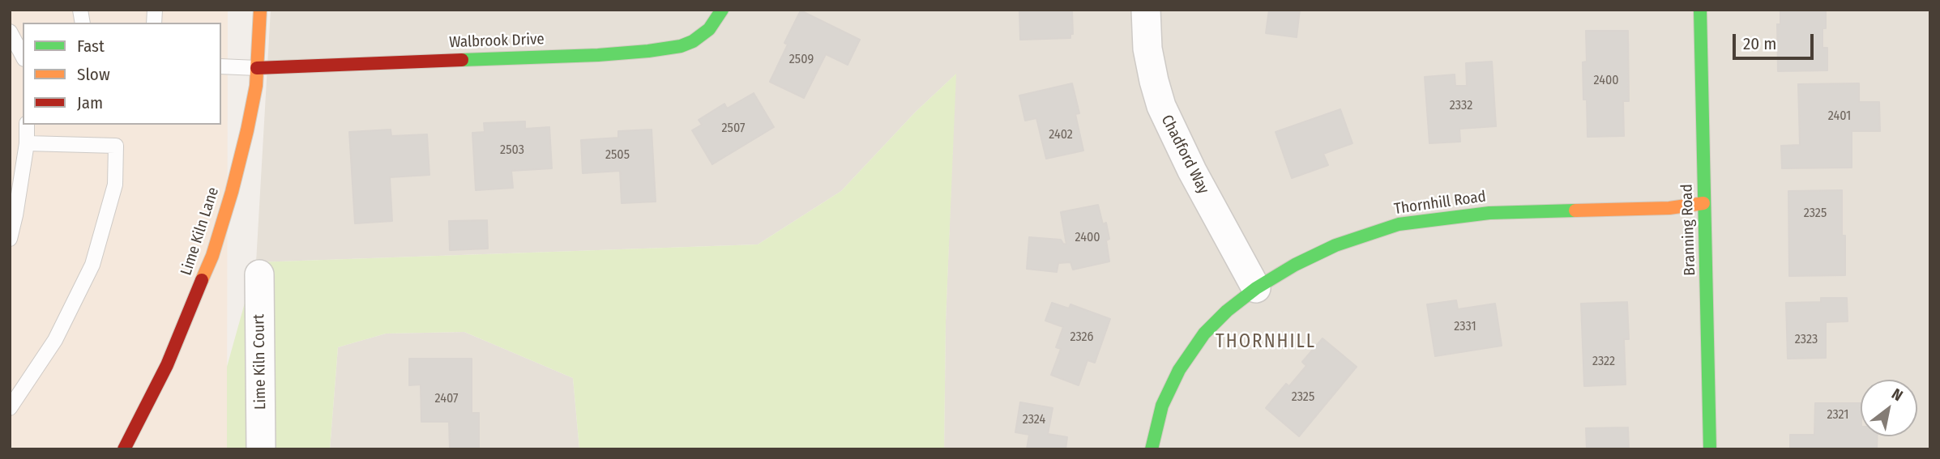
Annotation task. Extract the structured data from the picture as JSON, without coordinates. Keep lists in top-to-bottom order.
{
  "streets": {
    "street": [
      "Walbrook Drive",
      "Chadford Way",
      "Thornhill Road",
      "Branning Road",
      "Lime Kiln Lane",
      "Lime Kiln Court"
    ]
  },
  "crossings": [
    ["Walbrook Drive", "Lime Kiln Lane"],
    ["Chadford Way", "Thornhill Road"],
    ["Thornhill Road", "Branning Road"]
  ],
  "districts": ["THORNHILL"],
  "house_numbers": [
    "2509",
    "2400",
    "2332",
    "2401",
    "2507",
    "2402",
    "2503",
    "2505",
    "2325",
    "2400",
    "2331",
    "2326",
    "2323",
    "2322",
    "2325",
    "2407",
    "2321",
    "2324"
  ],
  "legend": ["Fast", "Slow", "Jam"],
  "scale_bar": "20 m",
  "north": "top right"
}
